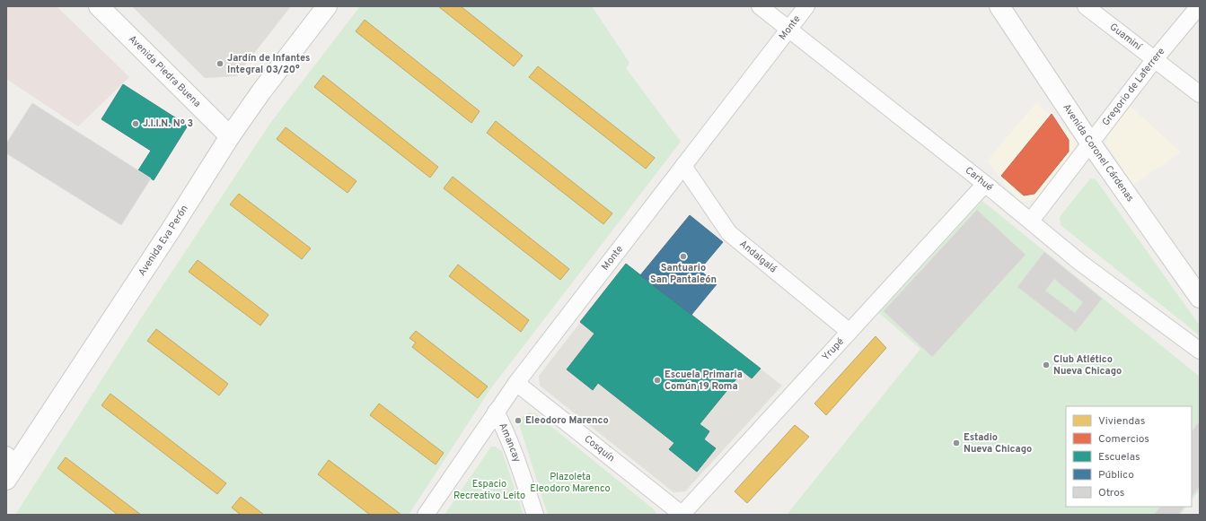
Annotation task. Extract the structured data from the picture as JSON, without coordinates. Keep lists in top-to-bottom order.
{
  "streets": {
    "main road": ["Avenida Piedra Buena", "Avenida Coronel Cárdenas", "Avenida Eva Perón"],
    "street": [
      "Monte",
      "Guaminí",
      "Gregorio de Laferrere",
      "Carhué",
      "Andalgalá",
      "Yrupé",
      "Amancay",
      "Cosquín"
    ]
  },
  "crossings": [
    ["Monte", "Carhué"],
    ["Monte", "Andalgalá"],
    ["Monte", "Amancay"],
    ["Monte", "Cosquín"],
    ["Guaminí", "Gregorio de Laferrere"],
    ["Avenida Piedra Buena", "Avenida Eva Perón"],
    ["Gregorio de Laferrere", "Avenida Coronel Cárdenas"],
    ["Gregorio de Laferrere", "Carhué"],
    ["Carhué", "Yrupé"],
    ["Andalgalá", "Yrupé"],
    ["Yrupé", "Cosquín"]
  ],
  "parks": ["Plazoleta Eleodoro Marenco", "Espacio Recreativo Leito"],
  "places": [
    "Jardín de Infantes Integral 03/20°",
    "J.I.I.N. Nº 3",
    "Santuario San Pantaleón",
    "Club Atlético Nueva Chicago",
    "Escuela Primaria Común 19 Roma",
    "Eleodoro Marenco",
    "Estadio Nueva Chicago"
  ],
  "legend": [
    "Viviendas",
    "Comercios",
    "Escuelas",
    "Público",
    "Otros"
  ]
}
